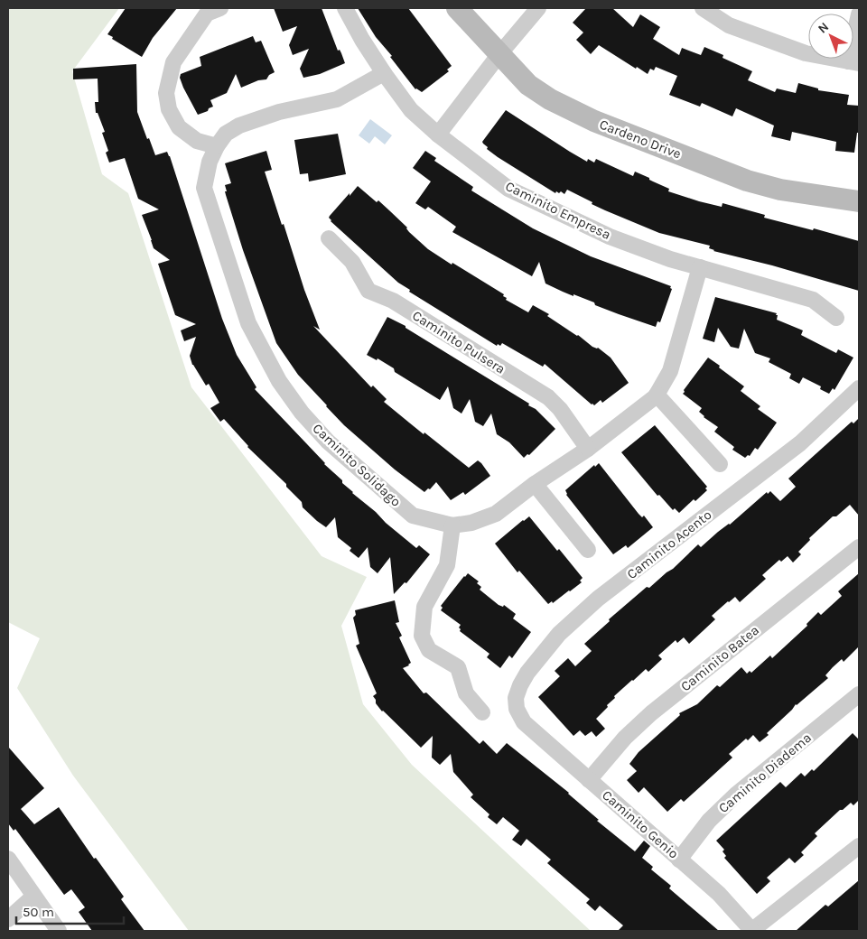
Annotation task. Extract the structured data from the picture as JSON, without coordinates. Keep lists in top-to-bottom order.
{
  "streets": {
    "street": [
      "Cardeno Drive",
      "Caminito Empresa",
      "Caminito Pulsera",
      "Caminito Solidago",
      "Caminito Acento",
      "Caminito Batea",
      "Caminito Diadema",
      "Caminito Genio"
    ]
  },
  "crossings": [
    ["Caminito Empresa", "Caminito Solidago"],
    ["Caminito Pulsera", "Caminito Solidago"],
    ["Caminito Acento", "Caminito Genio"],
    ["Caminito Batea", "Caminito Genio"],
    ["Caminito Diadema", "Caminito Genio"]
  ],
  "scale_bar": "50 m",
  "north": "top left"
}
